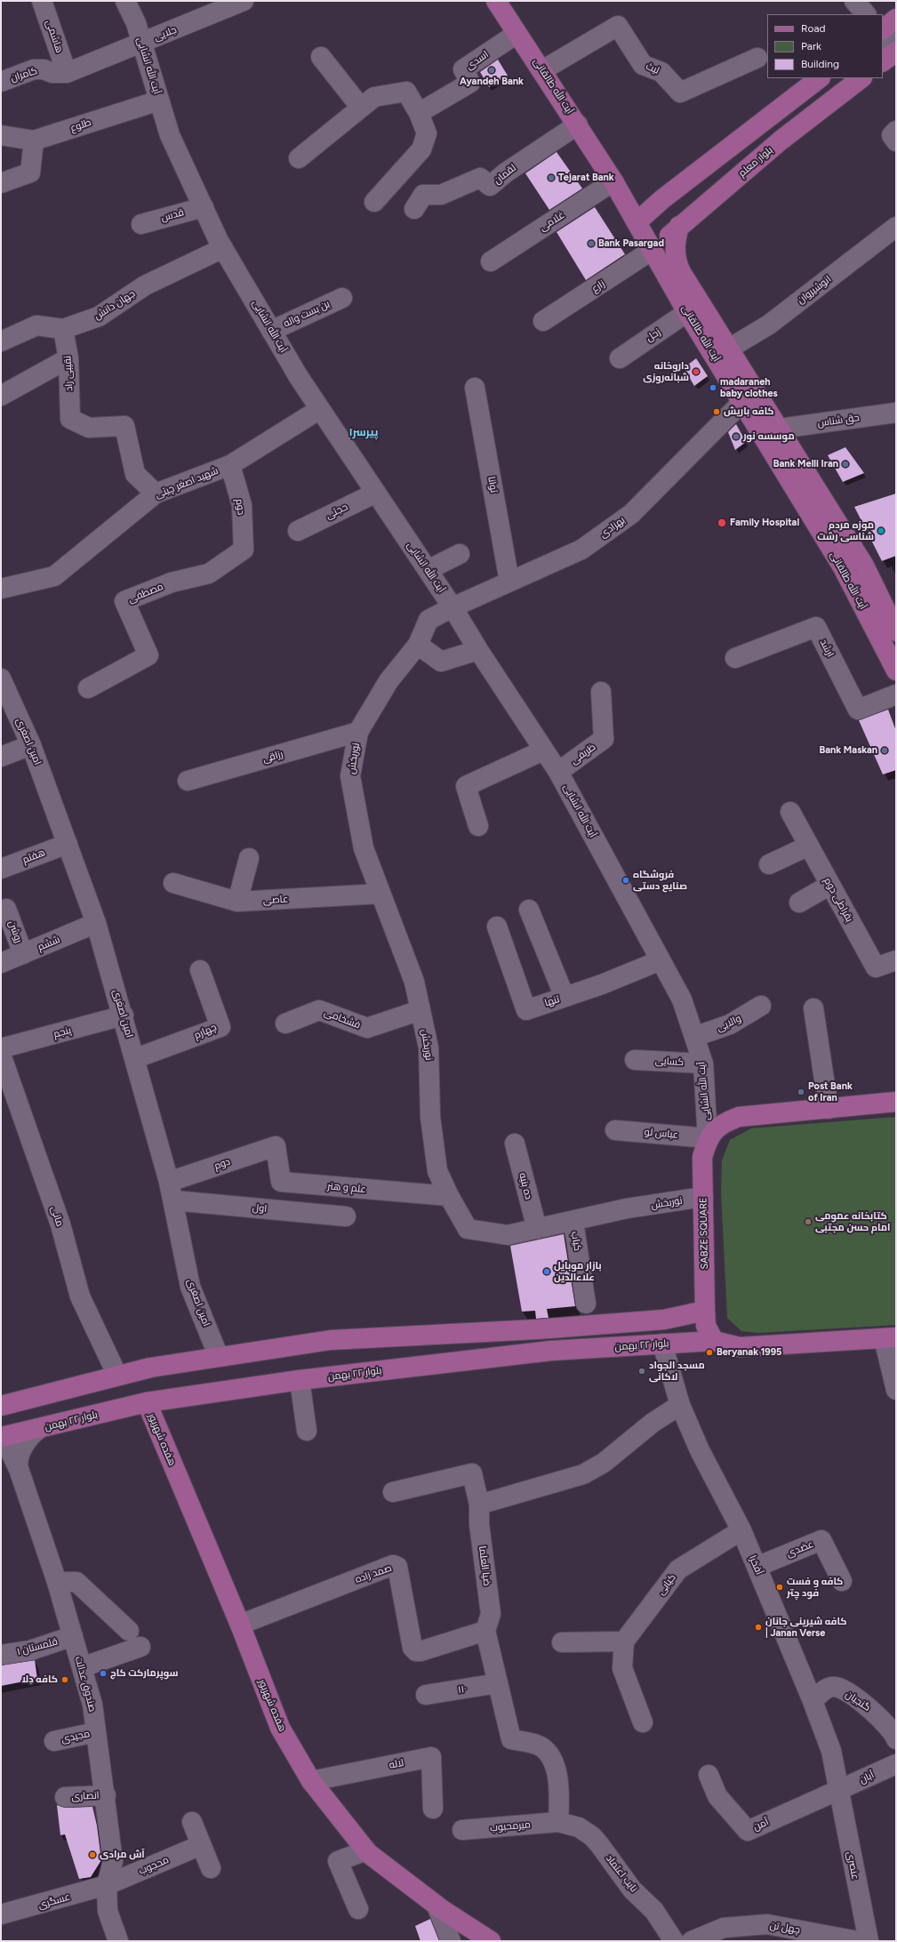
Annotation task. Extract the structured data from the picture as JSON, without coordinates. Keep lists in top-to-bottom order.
{
  "streets": {
    "main road": [
      "آیت الله طالقانی",
      "بلوار معلم",
      "SABZE SQUARE",
      "بلوار ۲۲ بهمن",
      "هفده شهریور"
    ],
    "street": [
      "جلایی",
      "هاشمی",
      "اسدی",
      "آیت الله انشایی",
      "لیث",
      "کامران",
      "طلوع",
      "لقمان",
      "قدس",
      "غلامی",
      "زارع",
      "انوشیروان",
      "جهان دانش",
      "بن بست واله",
      "زحل",
      "نقیبی راد",
      "حق شناس",
      "شهید اصغر چیتی",
      "توانا",
      "دوم",
      "حجتی",
      "بهزادی",
      "مصطفی",
      "ارشد",
      "امین اصغری",
      "ظریفی",
      "رزاقی",
      "نوربخش",
      "هفتم",
      "عاصی",
      "بقراطی دوم",
      "روشن",
      "ششم",
      "تنها",
      "فشخامی",
      "والایی",
      "چهارم",
      "پنجم",
      "کسایی",
      "عباس لو",
      "ده بنیه",
      "علم و هنر",
      "اول",
      "مانی",
      "کیاب",
      "عضدی",
      "آفخرا",
      "ضیا العلما",
      "صمد زاده",
      "کیابی",
      "قلمستان ۱",
      "صندوق عدالت",
      "۱۱۰",
      "گنجیان",
      "مجیدی",
      "لاله",
      "آبان",
      "انصاری",
      "آمن",
      "میرمحبوب",
      "محجوب",
      "عنصری",
      "نایب اعتماد",
      "عسگری",
      "چهل تن"
    ]
  },
  "crossings": [
    ["جلایی", "هاشمی"],
    ["جلایی", "آیت الله انشایی"],
    ["جلایی", "کامران"],
    ["هاشمی", "کامران"],
    ["اسدی", "آیت الله طالقانی"],
    ["آیت الله انشایی", "طلوع"],
    ["آیت الله انشایی", "قدس"],
    ["آیت الله انشایی", "جهان دانش"],
    ["آیت الله انشایی", "بن بست واله"],
    ["آیت الله انشایی", "شهید اصغر چیتی"],
    ["آیت الله انشایی", "حجتی"],
    ["آیت الله انشایی", "بهزادی"],
    ["آیت الله انشایی", "ظریفی"],
    ["آیت الله انشایی", "نوربخش"],
    ["آیت الله انشایی", "تنها"],
    ["آیت الله انشایی", "والایی"],
    ["آیت الله انشایی", "کسایی"],
    ["آیت الله انشایی", "عباس لو"],
    ["آیت الله انشایی", "SABZE SQUARE"],
    ["لیث", "آیت الله طالقانی"],
    ["آیت الله طالقانی", "بلوار معلم"],
    ["آیت الله طالقانی", "لقمان"],
    ["آیت الله طالقانی", "غلامی"],
    ["آیت الله طالقانی", "زارع"],
    ["آیت الله طالقانی", "انوشیروان"],
    ["آیت الله طالقانی", "زحل"],
    ["آیت الله طالقانی", "حق شناس"],
    ["آیت الله طالقانی", "بهزادی"],
    ["بلوار معلم", "زارع"],
    ["جهان دانش", "نقیبی راد"],
    ["نقیبی راد", "شهید اصغر چیتی"],
    ["شهید اصغر چیتی", "دوم"],
    ["توانا", "بهزادی"],
    ["دوم", "مصطفی"],
    ["دوم", "امین اصغری"],
    ["دوم", "علم و هنر"],
    ["دوم", "اول"],
    ["بهزادی", "نوربخش"],
    ["امین اصغری", "هفتم"],
    ["امین اصغری", "ششم"],
    ["امین اصغری", "چهارم"],
    ["امین اصغری", "پنجم"],
    ["امین اصغری", "اول"],
    ["رزاقی", "نوربخش"],
    ["نوربخش", "عاصی"],
    ["نوربخش", "فشخامی"],
    ["نوربخش", "ده بنیه"],
    ["نوربخش", "علم و هنر"],
    ["نوربخش", "SABZE SQUARE"],
    ["نوربخش", "کیاب"],
    ["روشن", "ششم"],
    ["عباس لو", "SABZE SQUARE"],
    ["SABZE SQUARE", "بلوار ۲۲ بهمن"],
    ["بلوار ۲۲ بهمن", "هفده شهریور"],
    ["بلوار ۲۲ بهمن", "آفخرا"],
    ["بلوار ۲۲ بهمن", "صندوق عدالت"],
    ["هفده شهریور", "صمد زاده"],
    ["هفده شهریور", "لاله"],
    ["عضدی", "آفخرا"],
    ["آفخرا", "کیابی"],
    ["آفخرا", "گنجیان"],
    ["آفخرا", "آبان"],
    ["آفخرا", "آمن"],
    ["آفخرا", "عنصری"],
    ["ضیا العلما", "صمد زاده"],
    ["قلمستان ۱", "صندوق عدالت"],
    ["صندوق عدالت", "مجیدی"],
    ["صندوق عدالت", "انصاری"],
    ["صندوق عدالت", "محجوب"],
    ["صندوق عدالت", "عسگری"],
    ["آبان", "آمن"],
    ["آبان", "عنصری"],
    ["آمن", "عنصری"],
    ["میرمحبوب", "نایب اعتماد"],
    ["محجوب", "عسگری"]
  ],
  "districts": ["پیرسرا"],
  "places": [
    "Ayandeh Bank",
    "Tejarat Bank",
    "Bank Pasargad",
    "داروخانه شبانه‌روزی",
    "madaraneh baby clothes",
    "کافه باریش",
    "موسسه نور",
    "Bank Melli Iran",
    "Family Hospital",
    "موزه مردم شناسی رشت",
    "Bank Maskan",
    "فروشگاه صنایع دستی",
    "Post Bank of Iran",
    "کتابخانه عمومی امام حسن مجتبی",
    "بازار موبایل علاءالدین",
    "Beryanak 1995",
    "مسجد الجواد لاکانی",
    "کافه و فست فود چتر",
    "کافه شیرینی جانان | Janan Verse",
    "سوپرمارکت کاج",
    "کافه دِلا",
    "آش مرادی"
  ],
  "legend": ["Road", "Park", "Building"]
}
